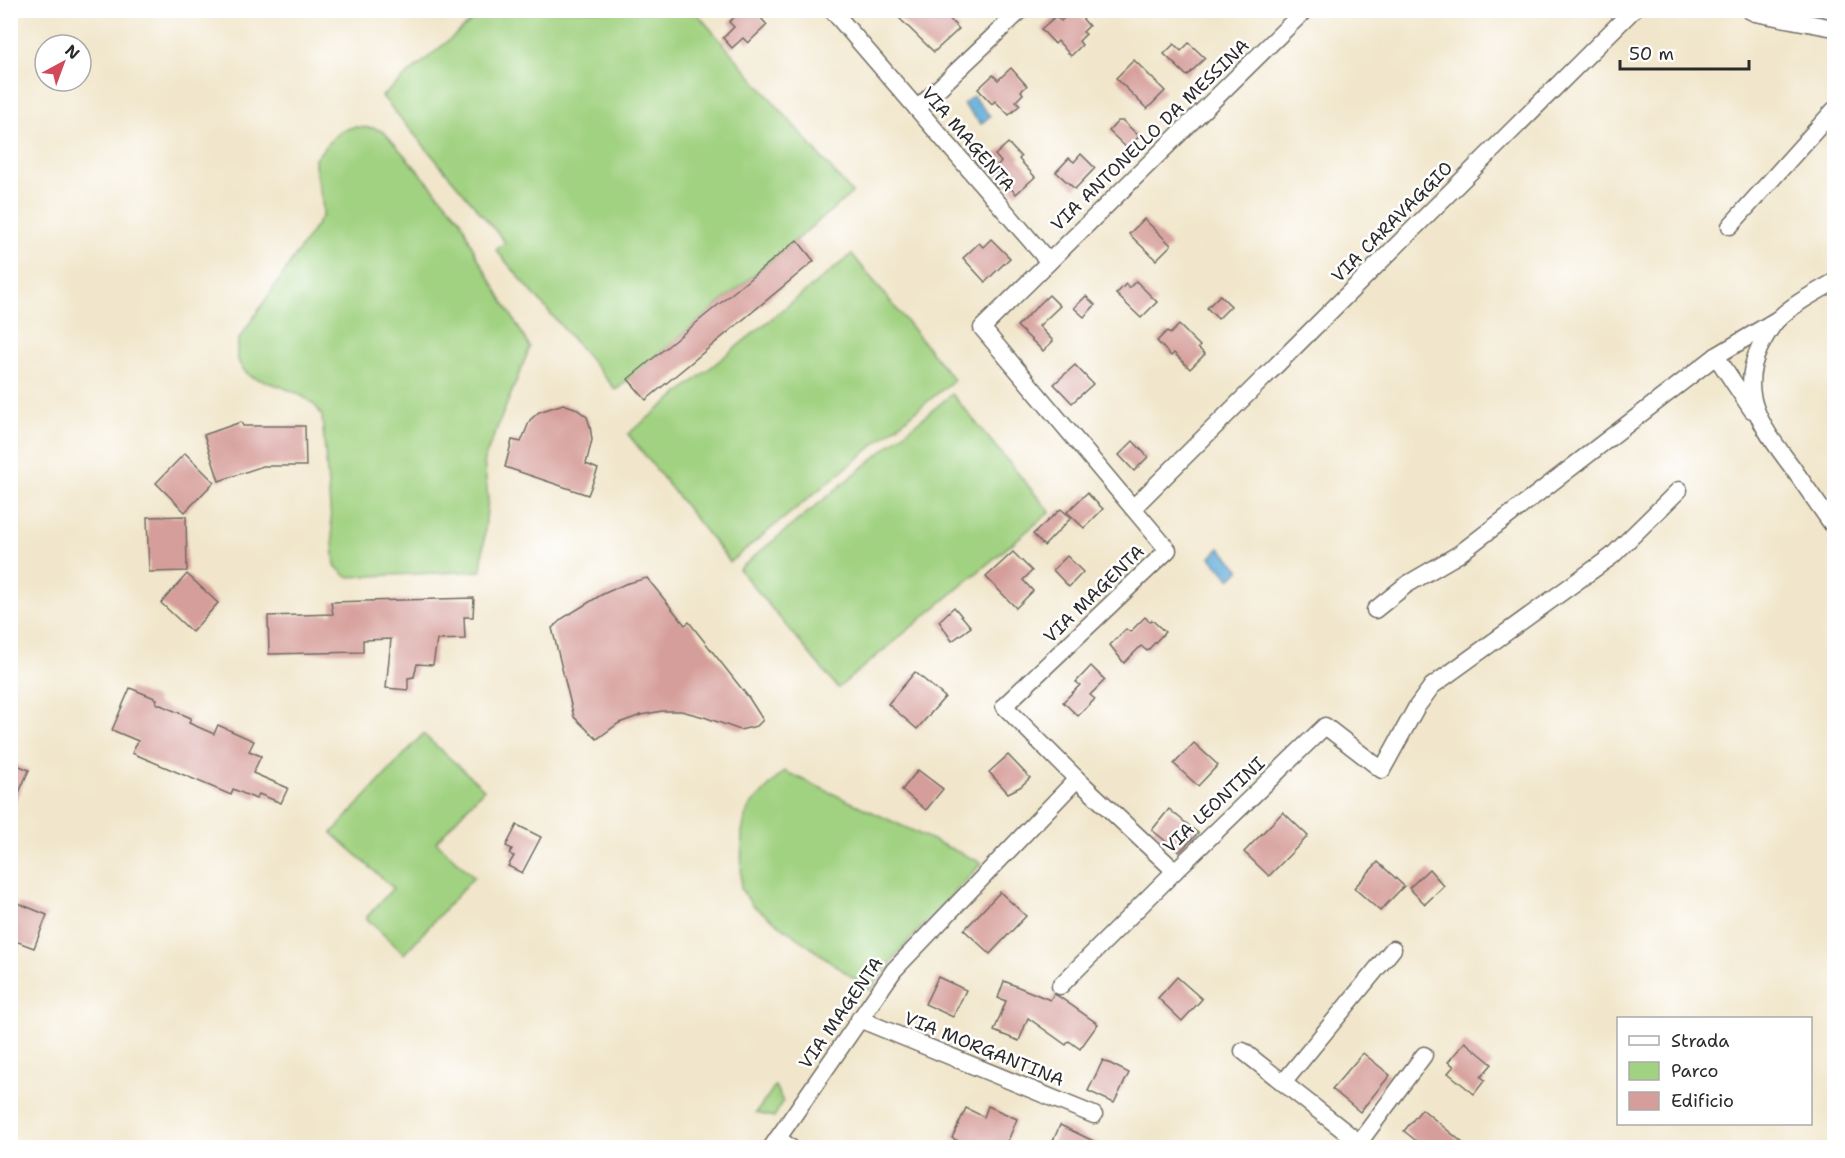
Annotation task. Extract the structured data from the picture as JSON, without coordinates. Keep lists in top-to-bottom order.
{
  "streets": {
    "street": [
      "VIA ANTONELLO DA MESSINA",
      "VIA MAGENTA",
      "VIA CARAVAGGIO",
      "VIA LEONTINI",
      "VIA MORGANTINA"
    ]
  },
  "crossings": [
    ["VIA ANTONELLO DA MESSINA", "VIA MAGENTA"],
    ["VIA MAGENTA", "VIA CARAVAGGIO"],
    ["VIA MAGENTA", "VIA LEONTINI"],
    ["VIA MAGENTA", "VIA MORGANTINA"]
  ],
  "legend": ["Strada", "Parco", "Edificio"],
  "scale_bar": "50 m",
  "north": "top right"
}
